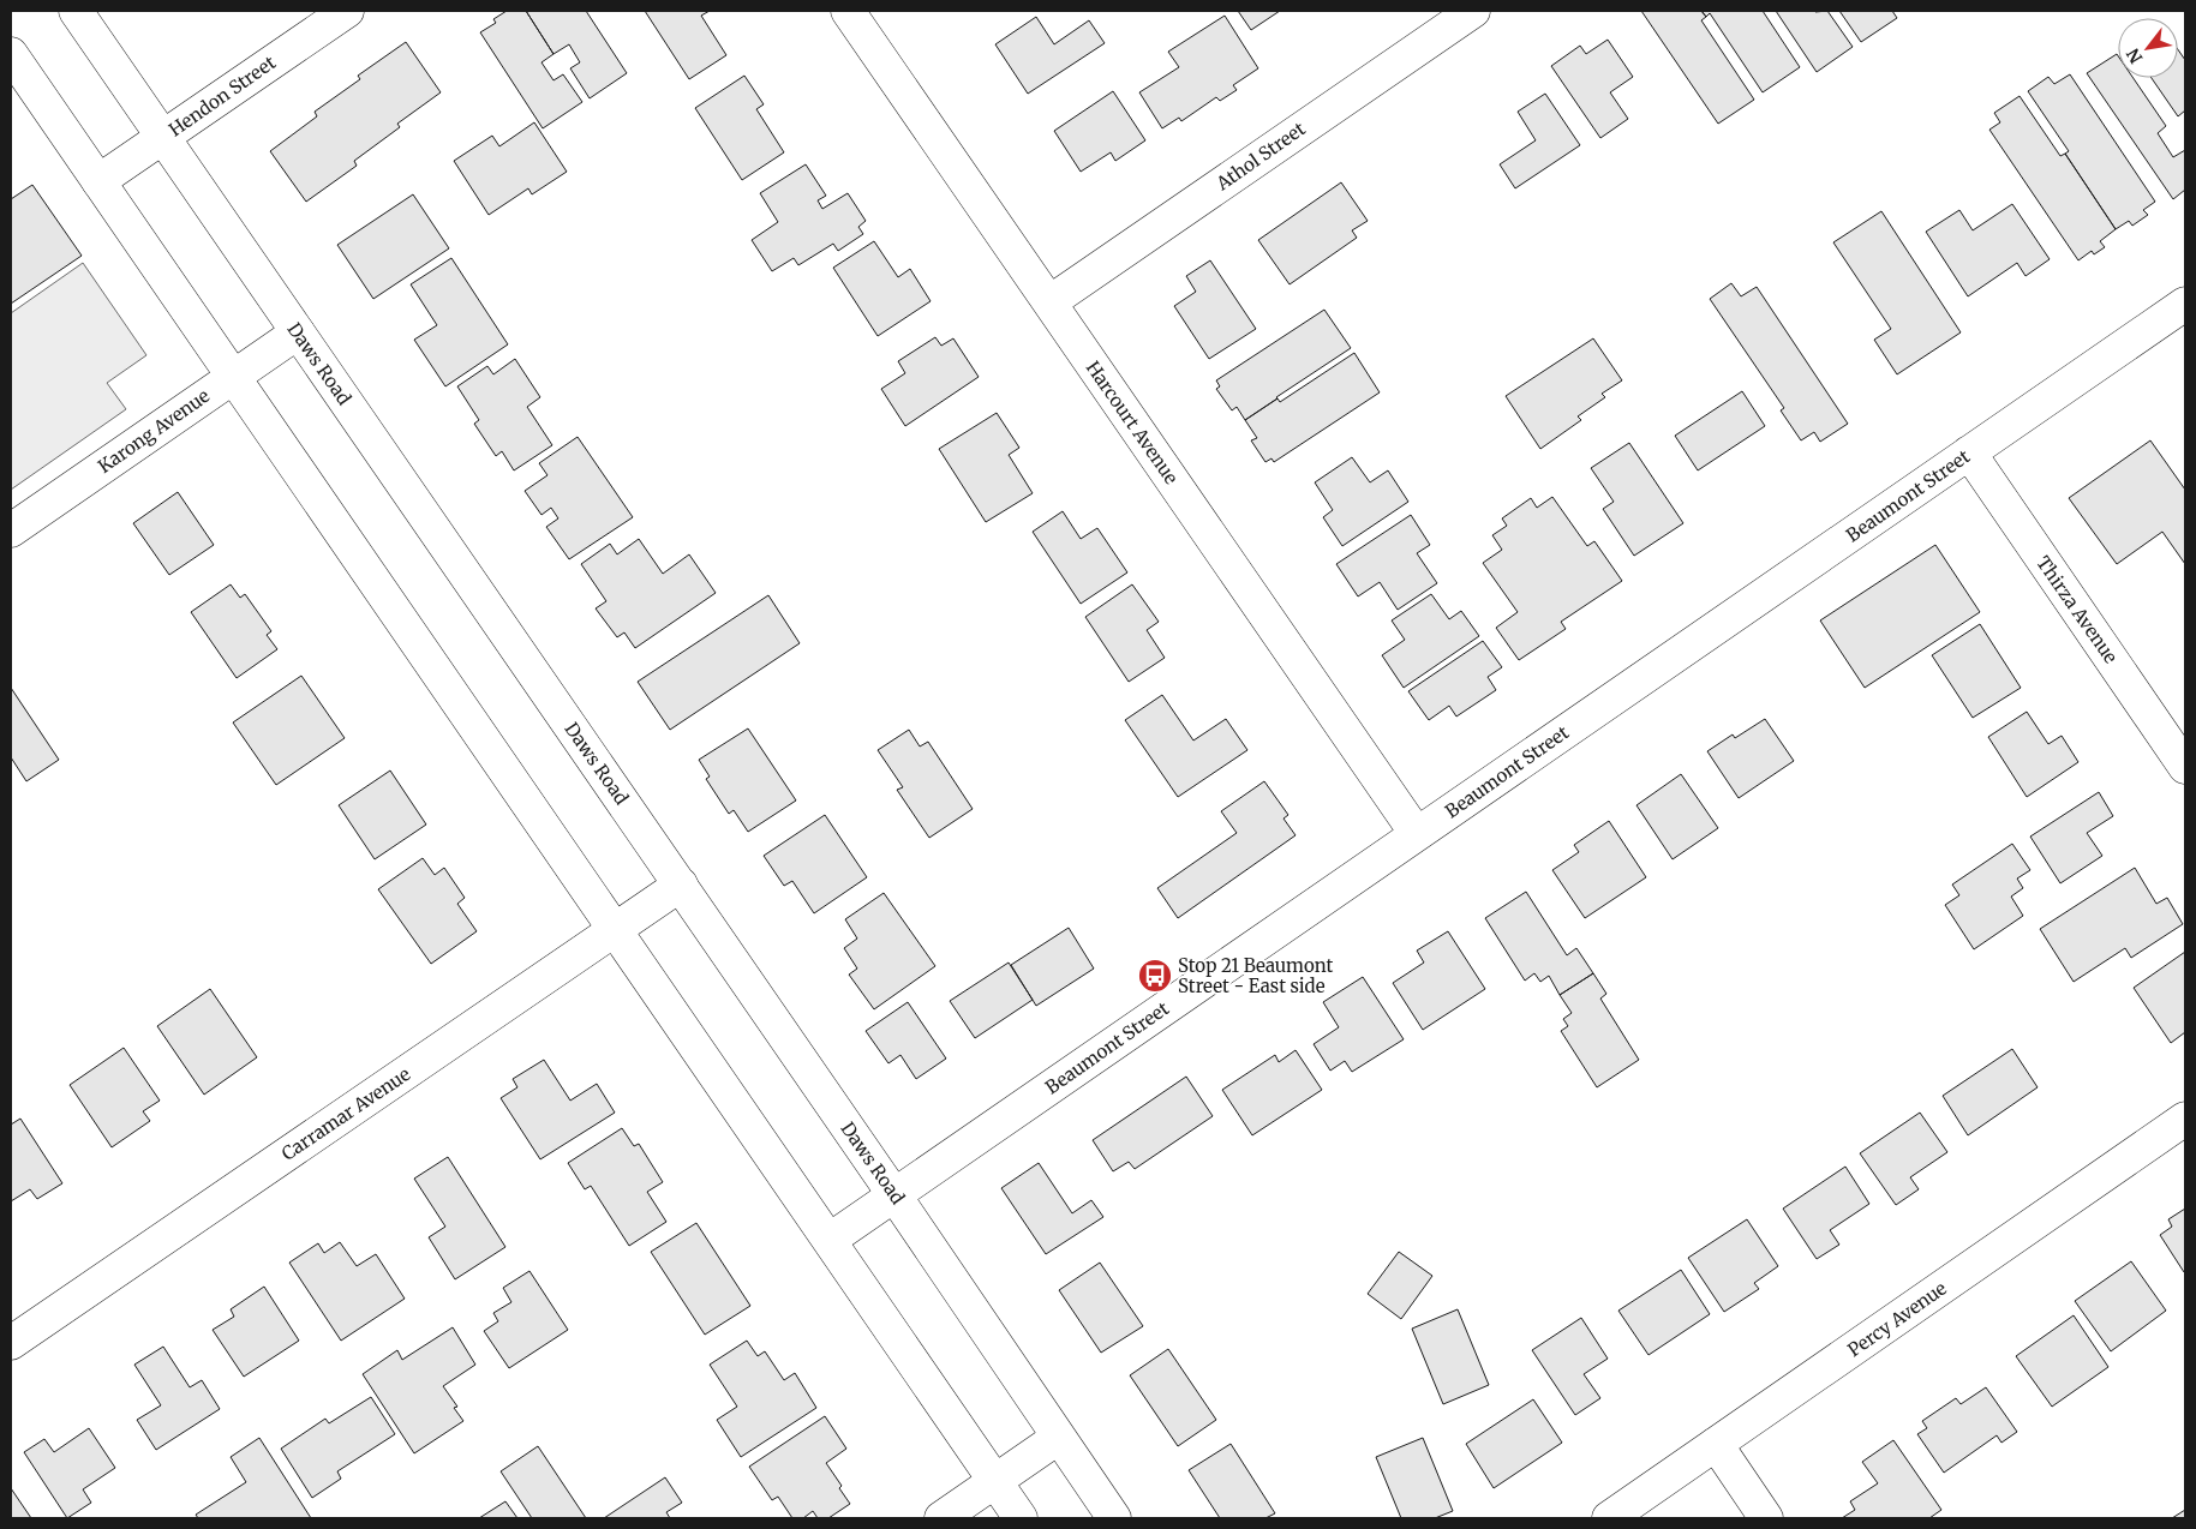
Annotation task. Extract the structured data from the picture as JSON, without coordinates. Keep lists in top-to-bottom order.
{
  "streets": {
    "street": [
      "Hendon Street",
      "Athol Street",
      "Daws Road",
      "Harcourt Avenue",
      "Karong Avenue",
      "Beaumont Street",
      "Thirza Avenue",
      "Carramar Avenue",
      "Percy Avenue"
    ]
  },
  "crossings": [
    ["Hendon Street", "Daws Road"],
    ["Athol Street", "Harcourt Avenue"],
    ["Daws Road", "Karong Avenue"],
    ["Daws Road", "Beaumont Street"],
    ["Daws Road", "Carramar Avenue"],
    ["Harcourt Avenue", "Beaumont Street"],
    ["Beaumont Street", "Thirza Avenue"]
  ],
  "places": {
    "bus stop": ["Stop 21 Beaumont Street - East side"]
  },
  "north": "bottom left"
}
